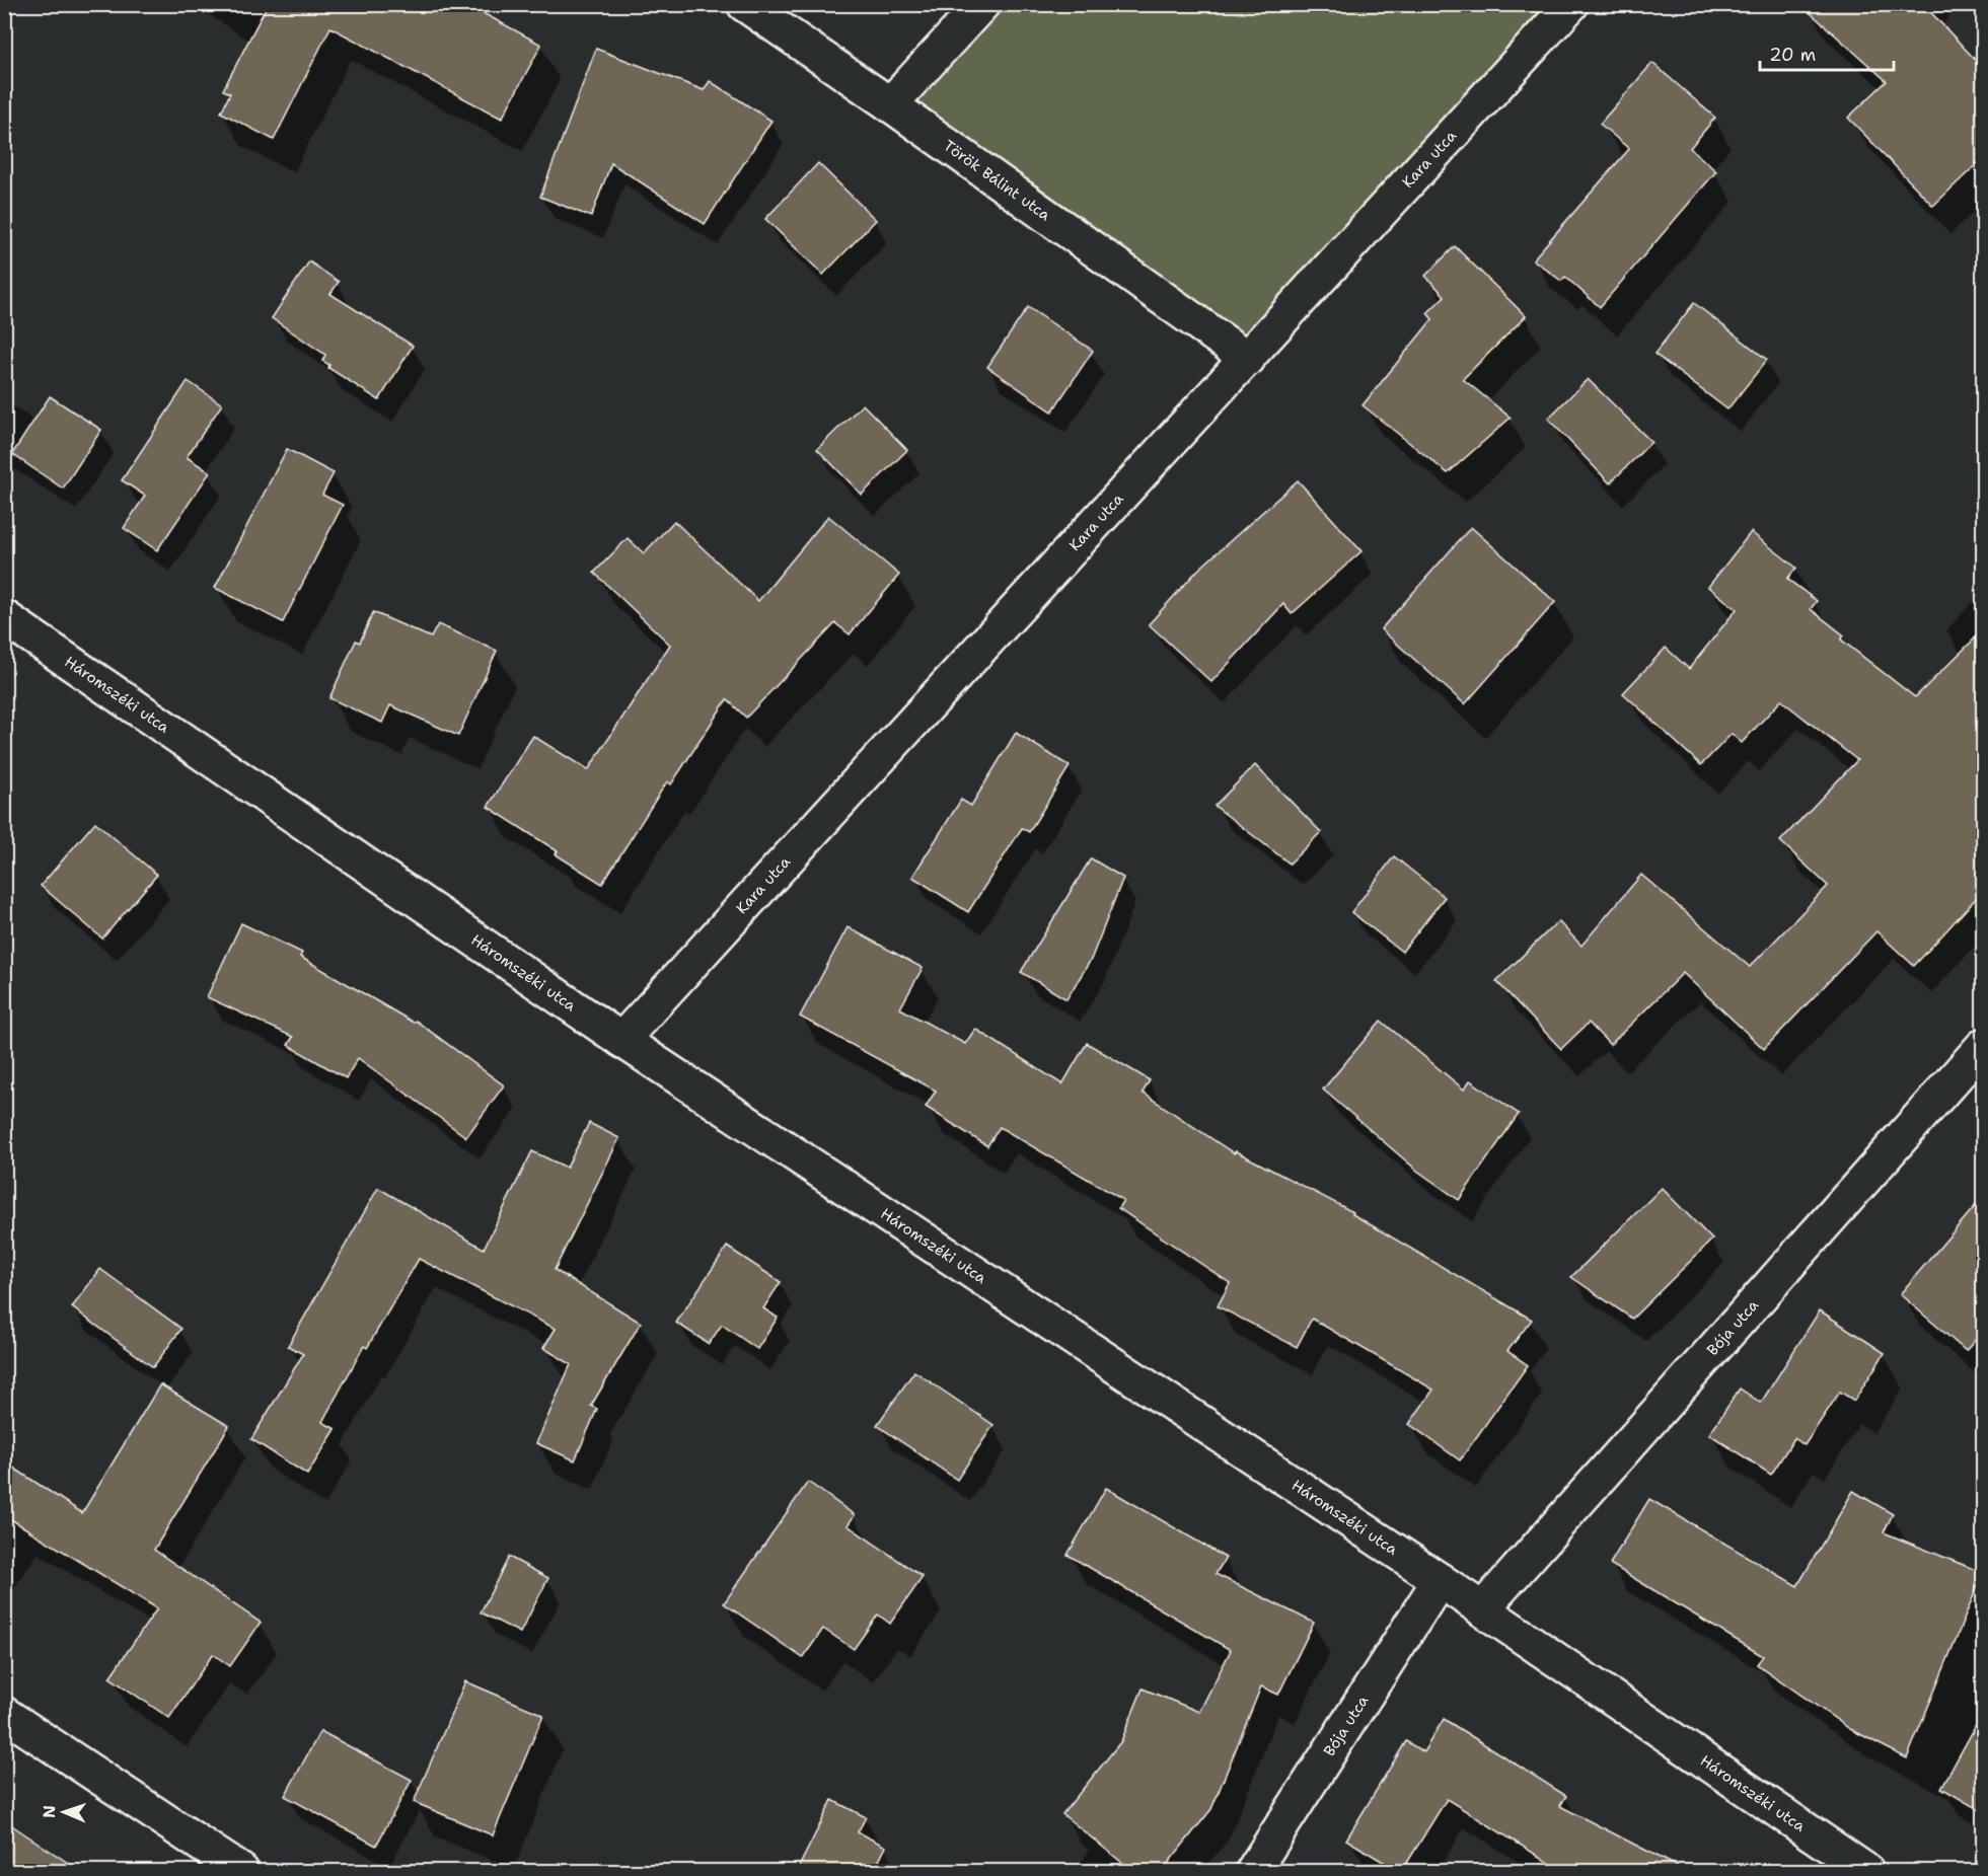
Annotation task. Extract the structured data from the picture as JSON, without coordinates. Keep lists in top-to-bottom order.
{
  "streets": {
    "street": [
      "Kara utca",
      "Török Bálint utca",
      "Háromszéki utca",
      "Bója utca"
    ]
  },
  "crossings": [
    ["Kara utca", "Török Bálint utca"],
    ["Kara utca", "Háromszéki utca"],
    ["Háromszéki utca", "Bója utca"]
  ],
  "scale_bar": "20 m",
  "north": "left"
}
